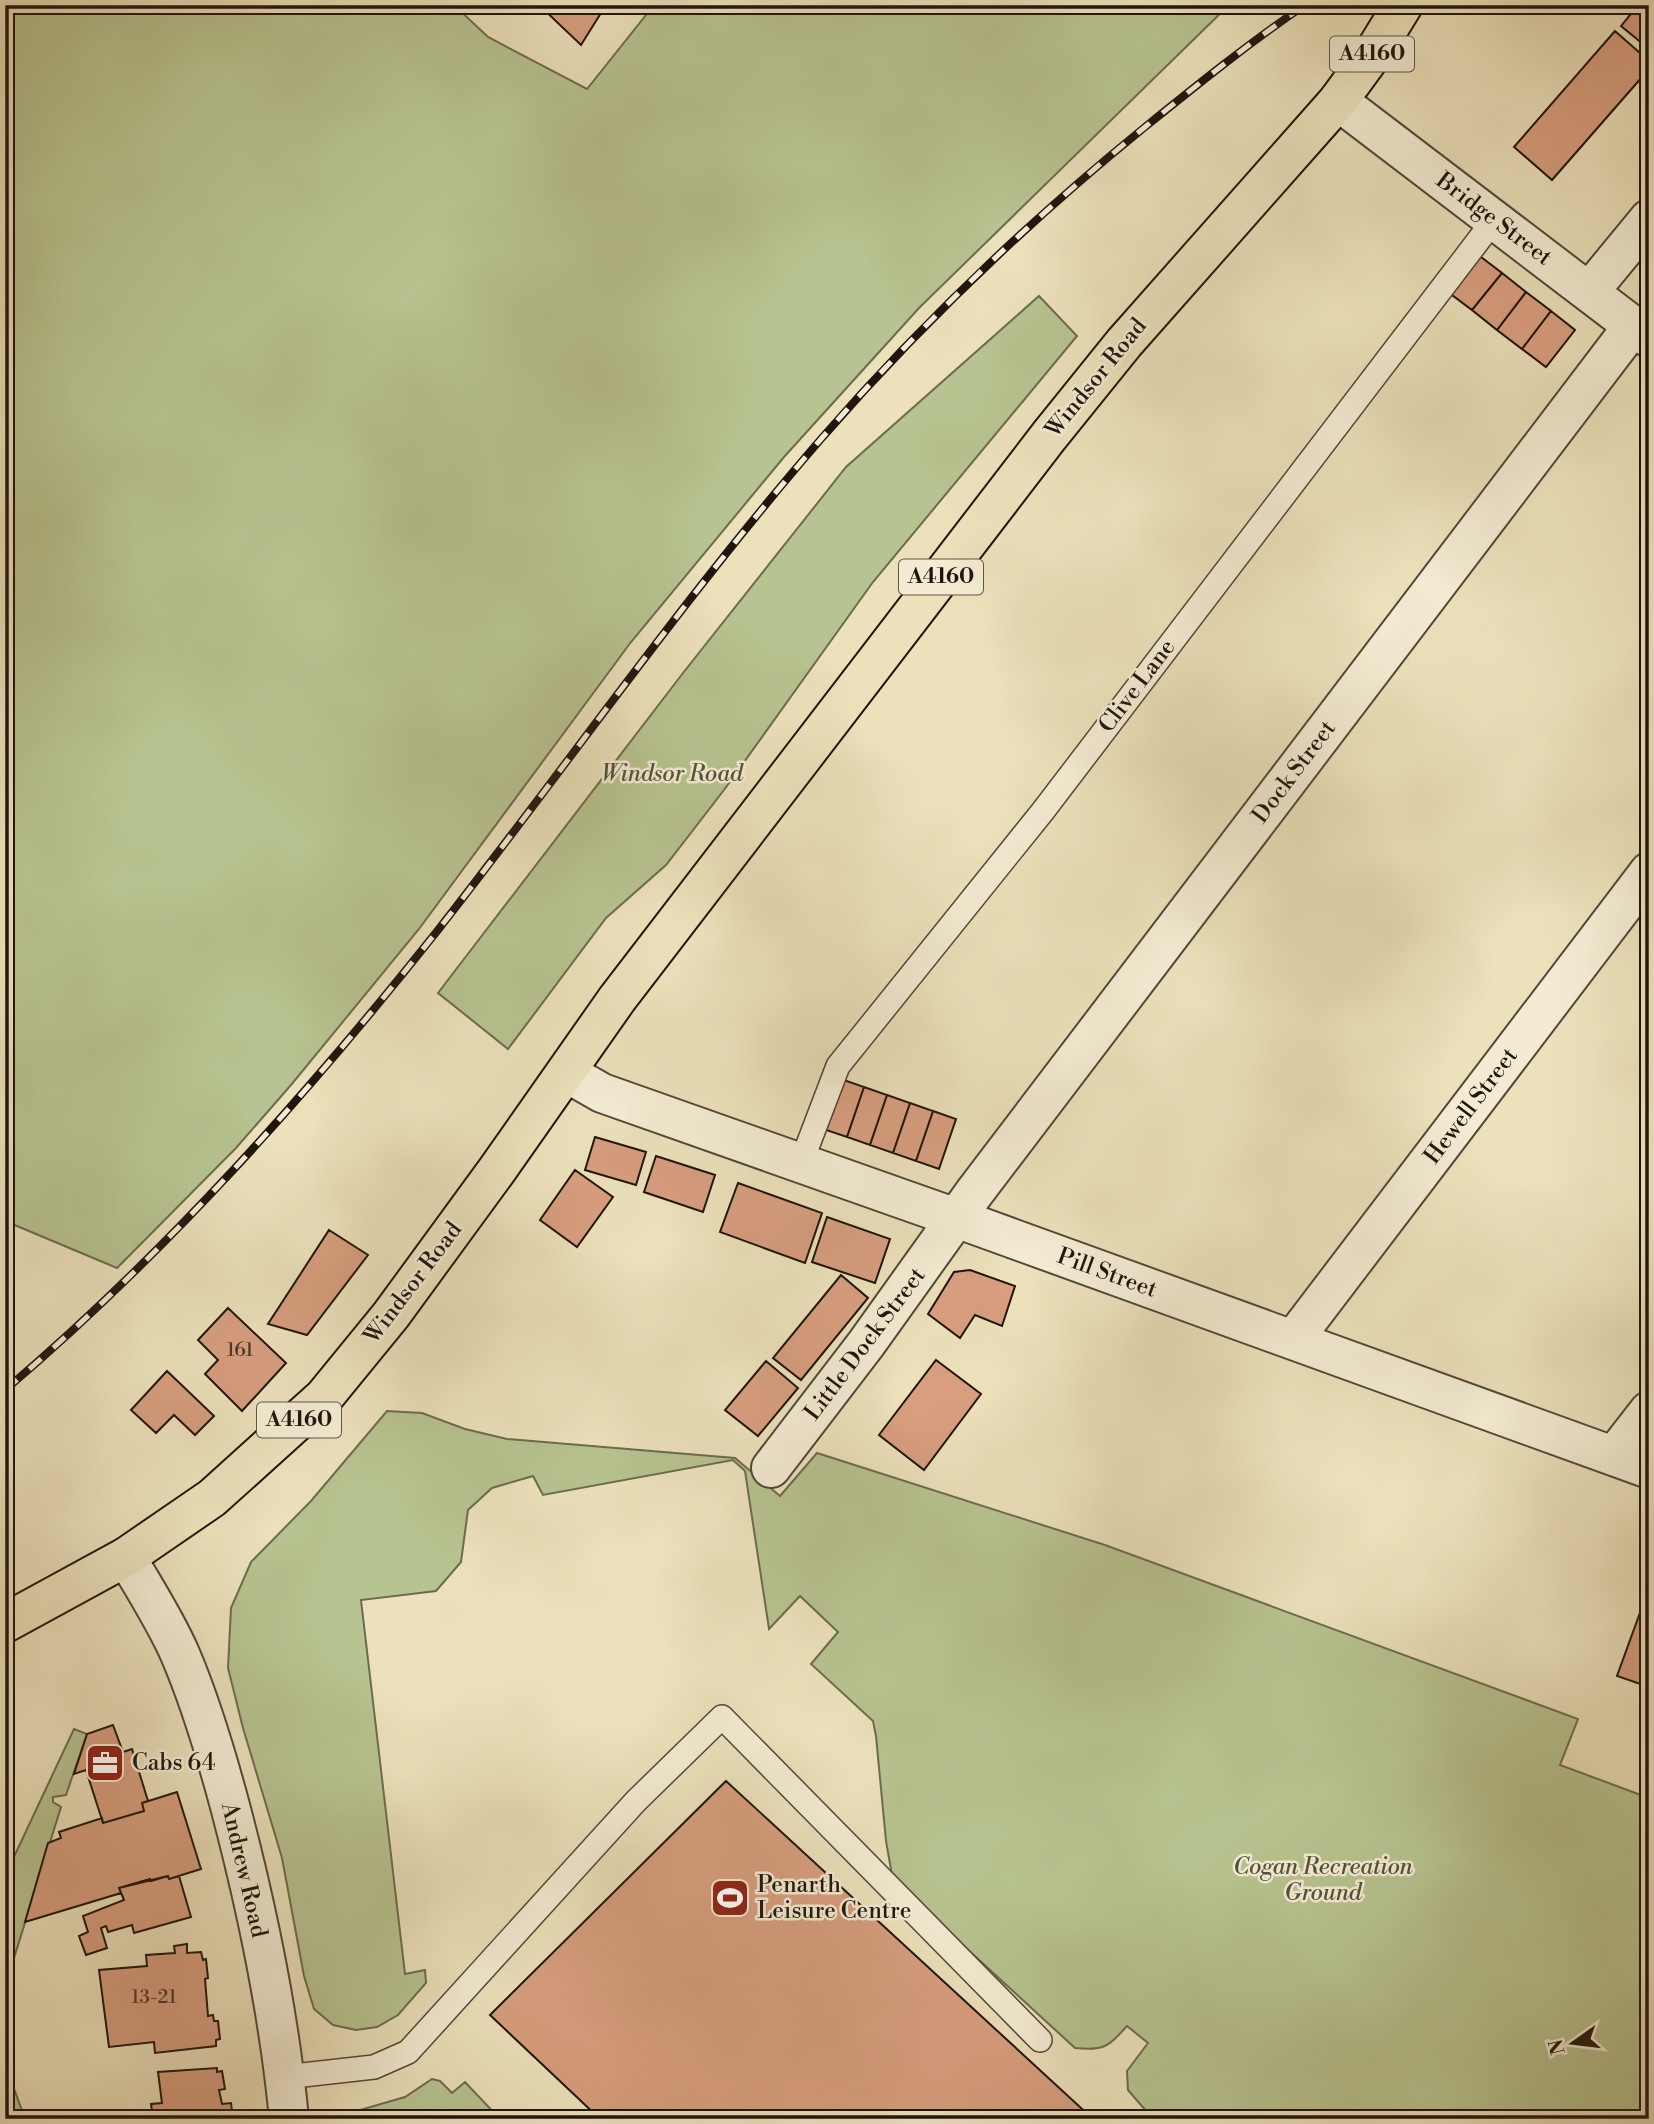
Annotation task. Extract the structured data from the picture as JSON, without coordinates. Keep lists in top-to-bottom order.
{
  "streets": {
    "main road": ["A4160", "Windsor Road"],
    "street": [
      "Bridge Street",
      "Dock Street",
      "Hewell Street",
      "Pill Street",
      "Little Dock Street",
      "Andrew Road"
    ],
    "lane": ["Clive Lane"]
  },
  "crossings": [
    ["A4160", "Windsor Road"],
    ["A4160", "Andrew Road"],
    ["Bridge Street", "Windsor Road"],
    ["Bridge Street", "Clive Lane"],
    ["Bridge Street", "Dock Street"],
    ["Windsor Road", "Pill Street"],
    ["Windsor Road", "Andrew Road"],
    ["Clive Lane", "Pill Street"],
    ["Dock Street", "Pill Street"],
    ["Dock Street", "Little Dock Street"],
    ["Hewell Street", "Pill Street"],
    ["Pill Street", "Little Dock Street"]
  ],
  "parks": ["Windsor Road", "Cogan Recreation Ground"],
  "places": {
    "office": ["Cabs 64"],
    "sports": ["Penarth Leisure Centre"]
  },
  "house_numbers": ["161", "13-21"],
  "north": "left"
}
